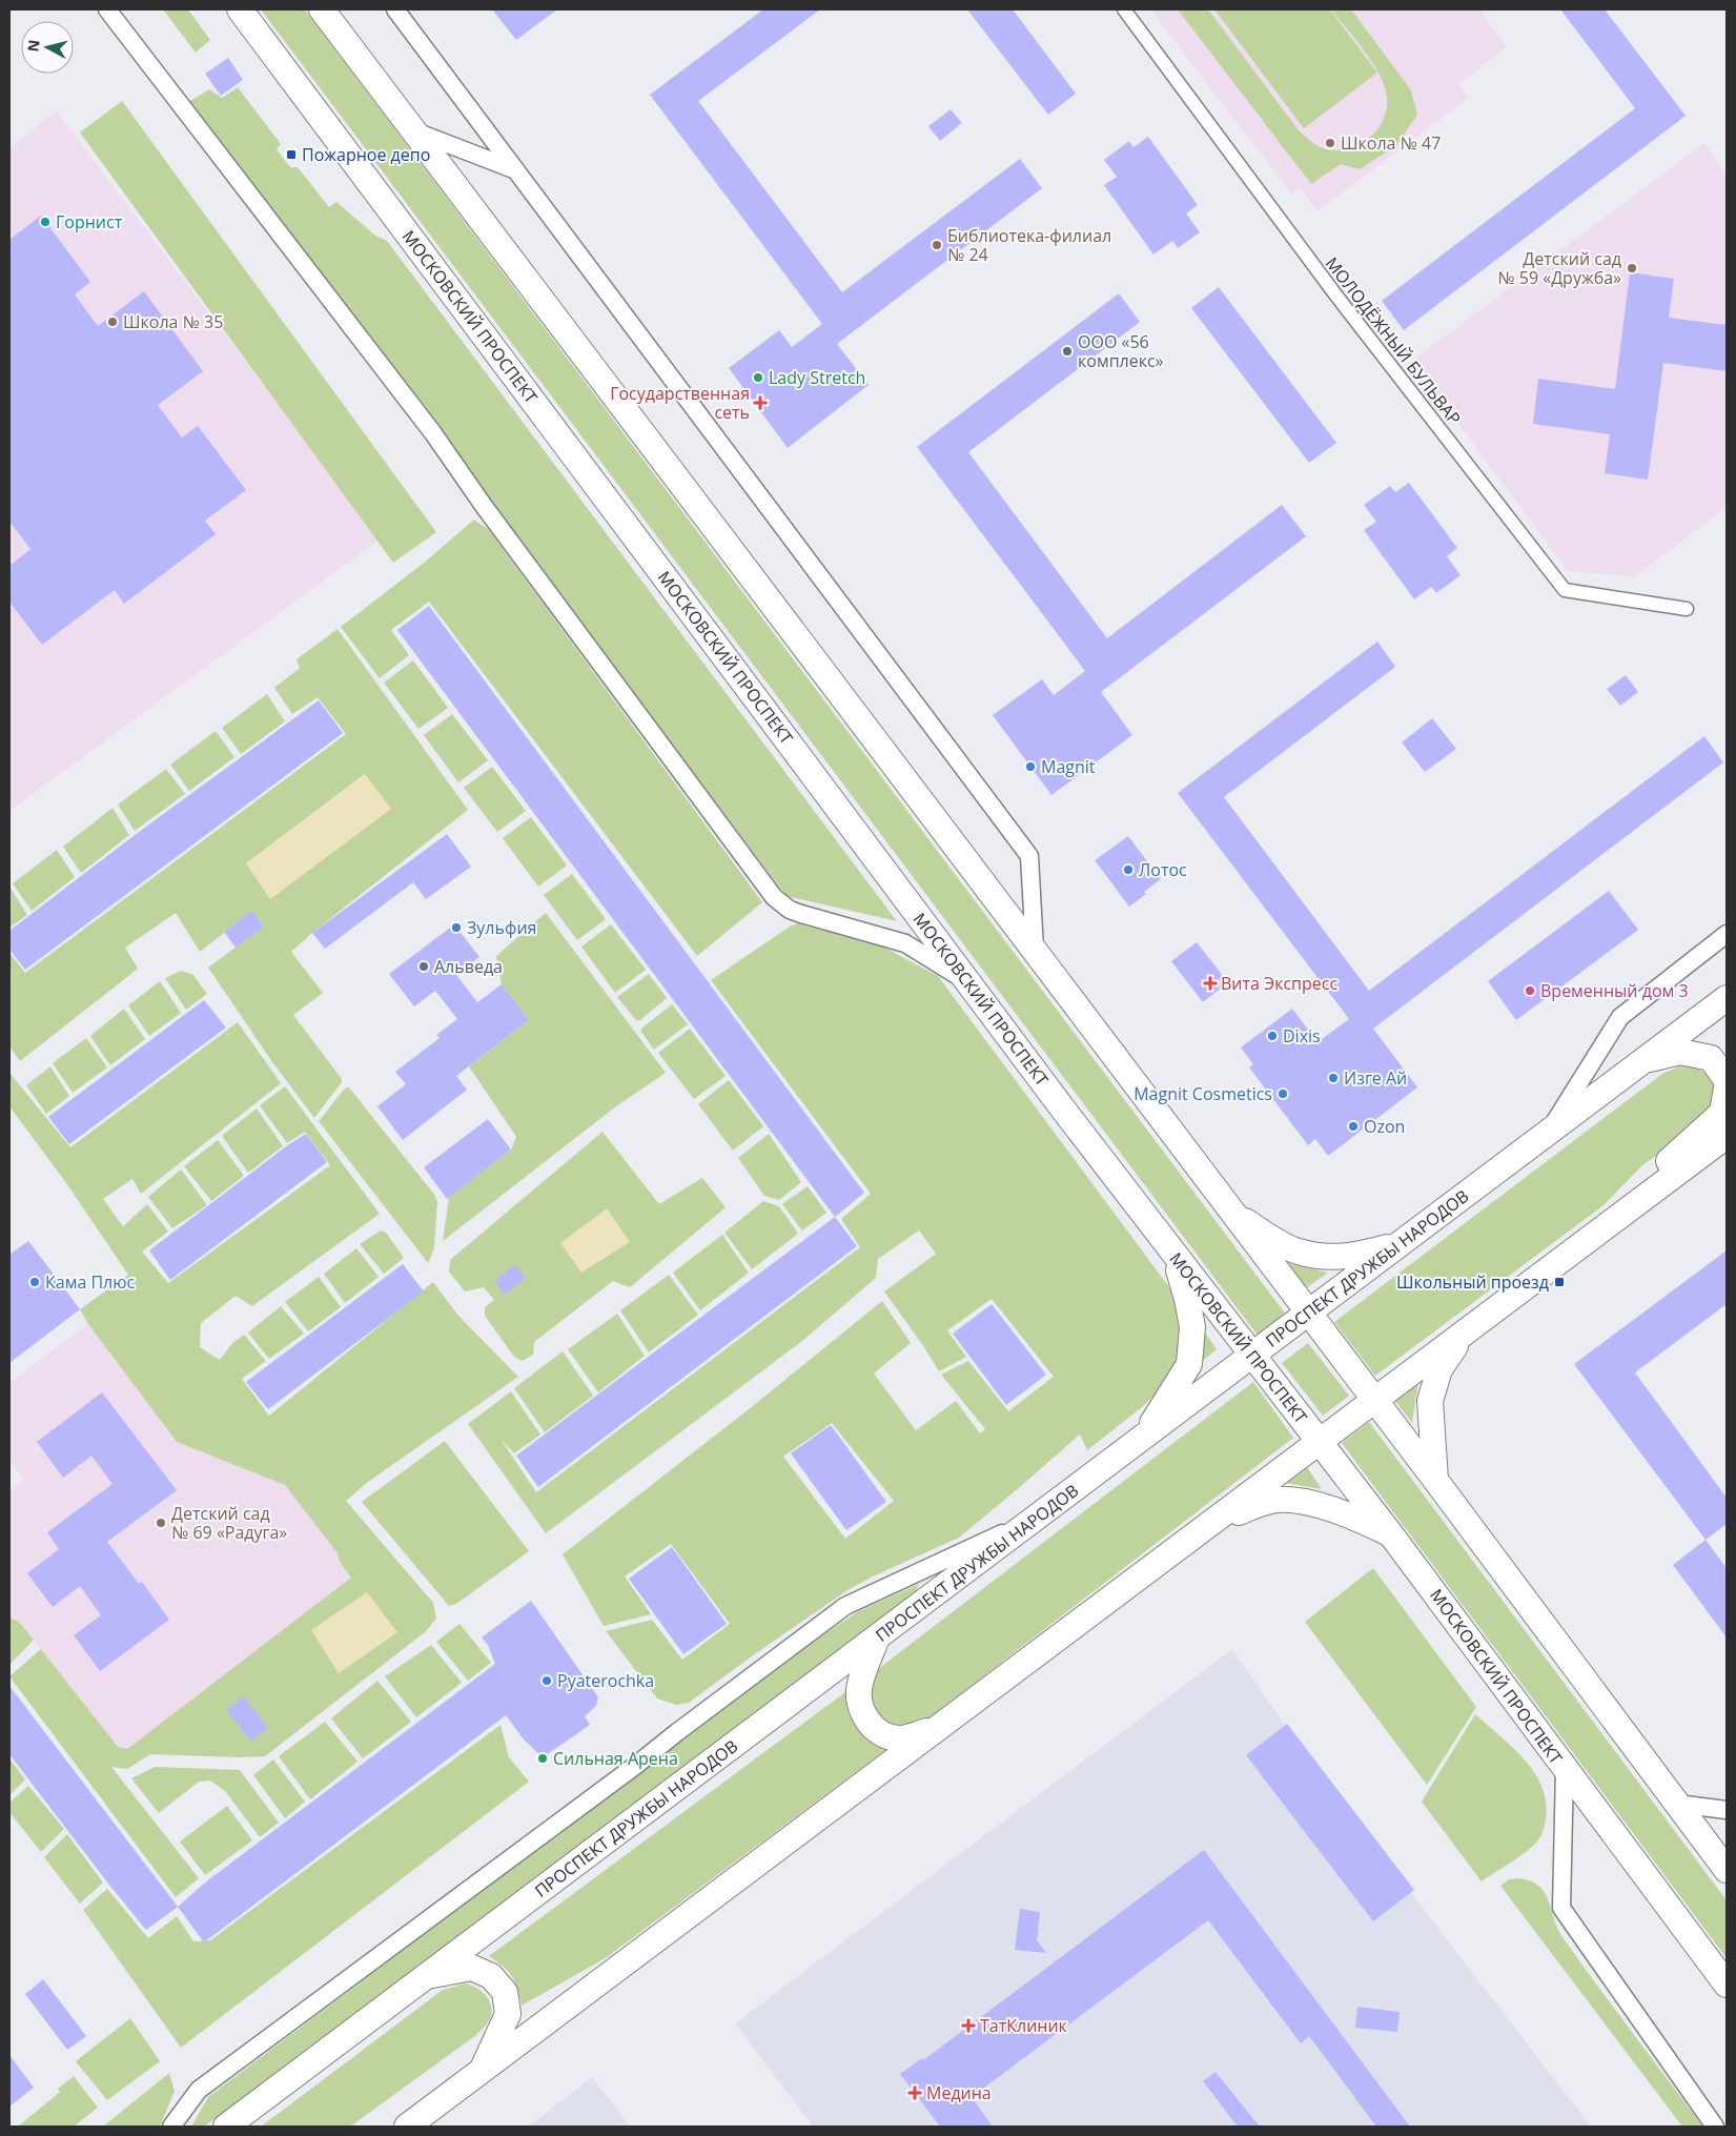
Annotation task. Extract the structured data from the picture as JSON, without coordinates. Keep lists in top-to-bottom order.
{
  "streets": {
    "main road": ["МОСКОВСКИЙ ПРОСПЕКТ", "ПРОСПЕКТ ДРУЖБЫ НАРОДОВ"],
    "street": ["МОЛОДЁЖНЫЙ БУЛЬВАР"]
  },
  "crossings": [
    ["МОСКОВСКИЙ ПРОСПЕКТ", "ПРОСПЕКТ ДРУЖБЫ НАРОДОВ"]
  ],
  "places": {
    "other": [
      "Школа № 47",
      "Горнист",
      "Библиотека-филиал № 24",
      "Детский сад № 59 «Дружба»",
      "Школа № 35",
      "ООО «56 комплекс»",
      "Lady Stretch",
      "Magnit",
      "Лотос",
      "Зульфия",
      "Альведа",
      "Временный дом 3",
      "Dixis",
      "Изге Ай",
      "Magnit Cosmetics",
      "Ozon",
      "Кама Плюс",
      "Детский сад № 69 «Радуга»",
      "Pyaterochka",
      "Сильная Арена"
    ],
    "transit": ["Пожарное депо", "Школьный проезд"],
    "health": [
      "Государственная сеть",
      "Вита Экспресс",
      "ТатКлиник",
      "Медина"
    ]
  },
  "north": "left"
}
